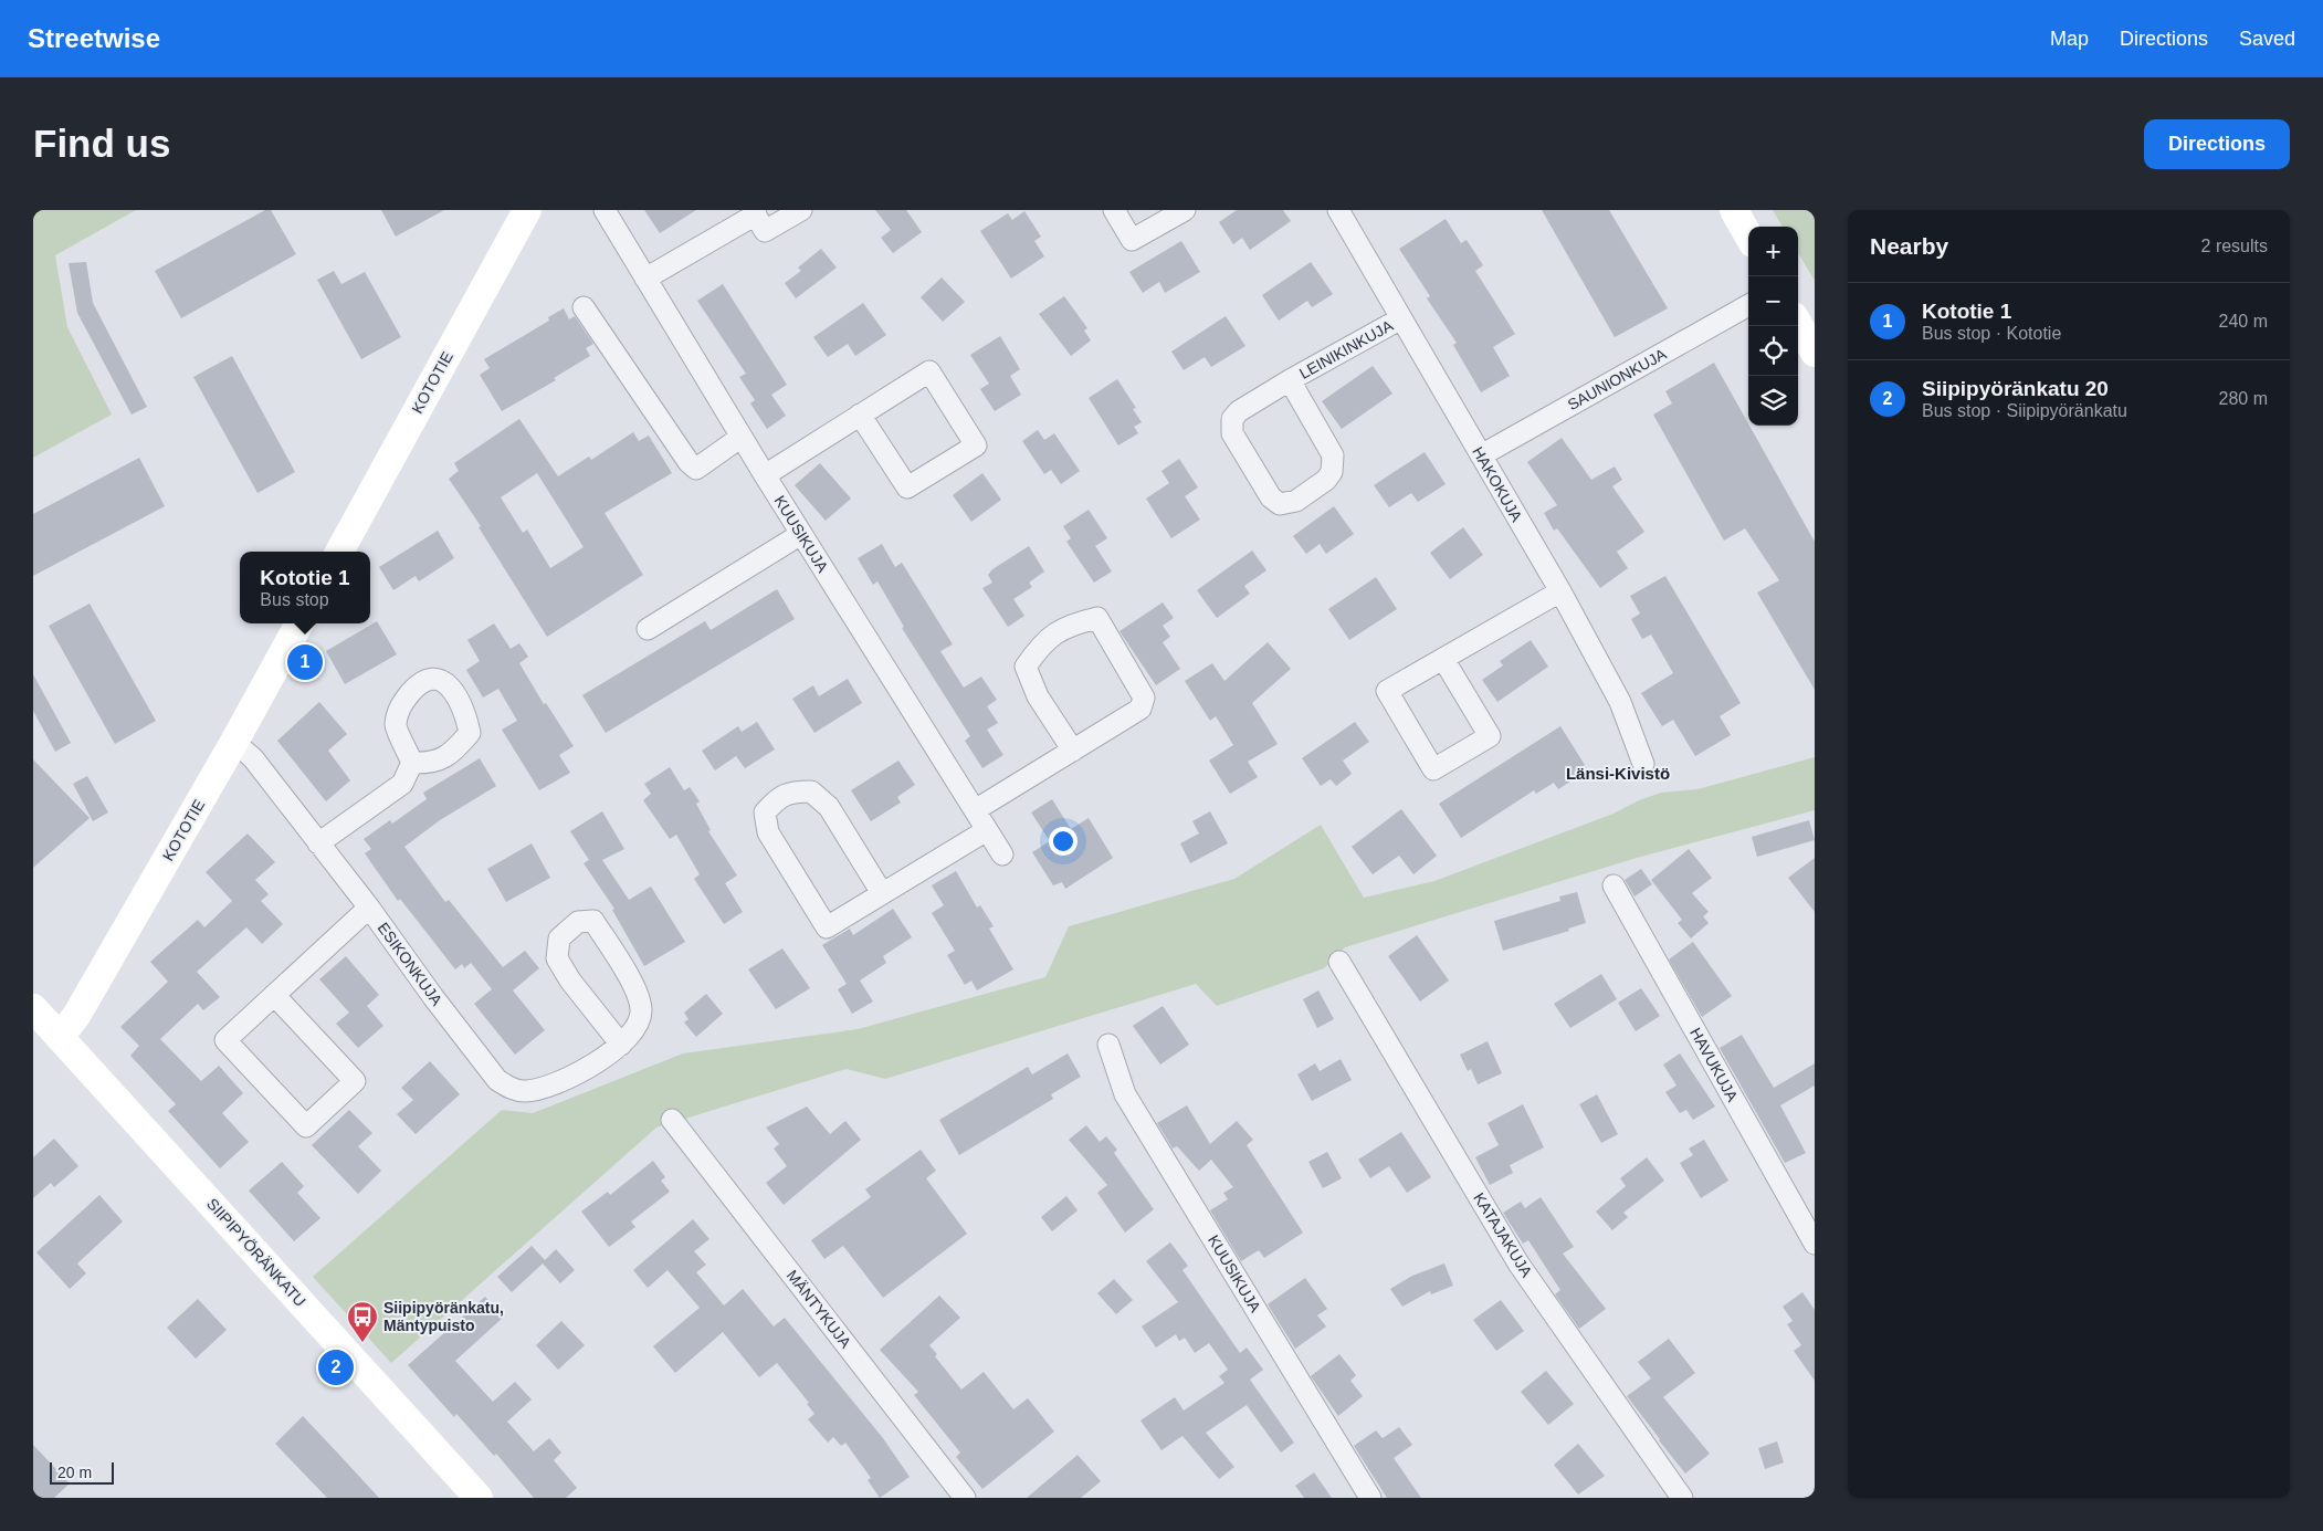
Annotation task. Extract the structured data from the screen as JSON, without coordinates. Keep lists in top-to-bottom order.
{
  "streets": {
    "street": [
      "LEINIKINKUJA",
      "SAUNIONKUJA",
      "KOTOTIE",
      "HAKOKUJA",
      "KUUSIKUJA",
      "ESIKONKUJA",
      "HAVUKUJA",
      "KATAJAKUJA",
      "SIIPIPYÖRÄNKATU",
      "MÄNTYKUJA"
    ]
  },
  "crossings": [
    ["LEINIKINKUJA", "HAKOKUJA"],
    ["SAUNIONKUJA", "HAKOKUJA"],
    ["KOTOTIE", "ESIKONKUJA"],
    ["KOTOTIE", "SIIPIPYÖRÄNKATU"]
  ],
  "districts": ["Länsi-Kivistö"],
  "places": {
    "bus stop": ["Siipipyöränkatu, Mäntypuisto"]
  },
  "scale_bar": "20 m",
  "page": {
    "header": "Streetwise",
    "nav": ["Map", "Directions", "Saved"],
    "buttons": "Directions",
    "title": "Find us",
    "heading": ["Nearby", "2 results"],
    "map_buttons": ["+", "−"],
    "list": [
      {
        "mark": "1",
        "name": "Kototie 1",
        "note": "Bus stop · Kototie",
        "value": "240 m"
      },
      {
        "mark": "2",
        "name": "Siipipyöränkatu 20",
        "note": "Bus stop · Siipipyöränkatu",
        "value": "280 m"
      }
    ],
    "popup": ["Kototie 1", "Bus stop"],
    "pins": ["1", "2"],
    "scale": "20 m"
  }
}
